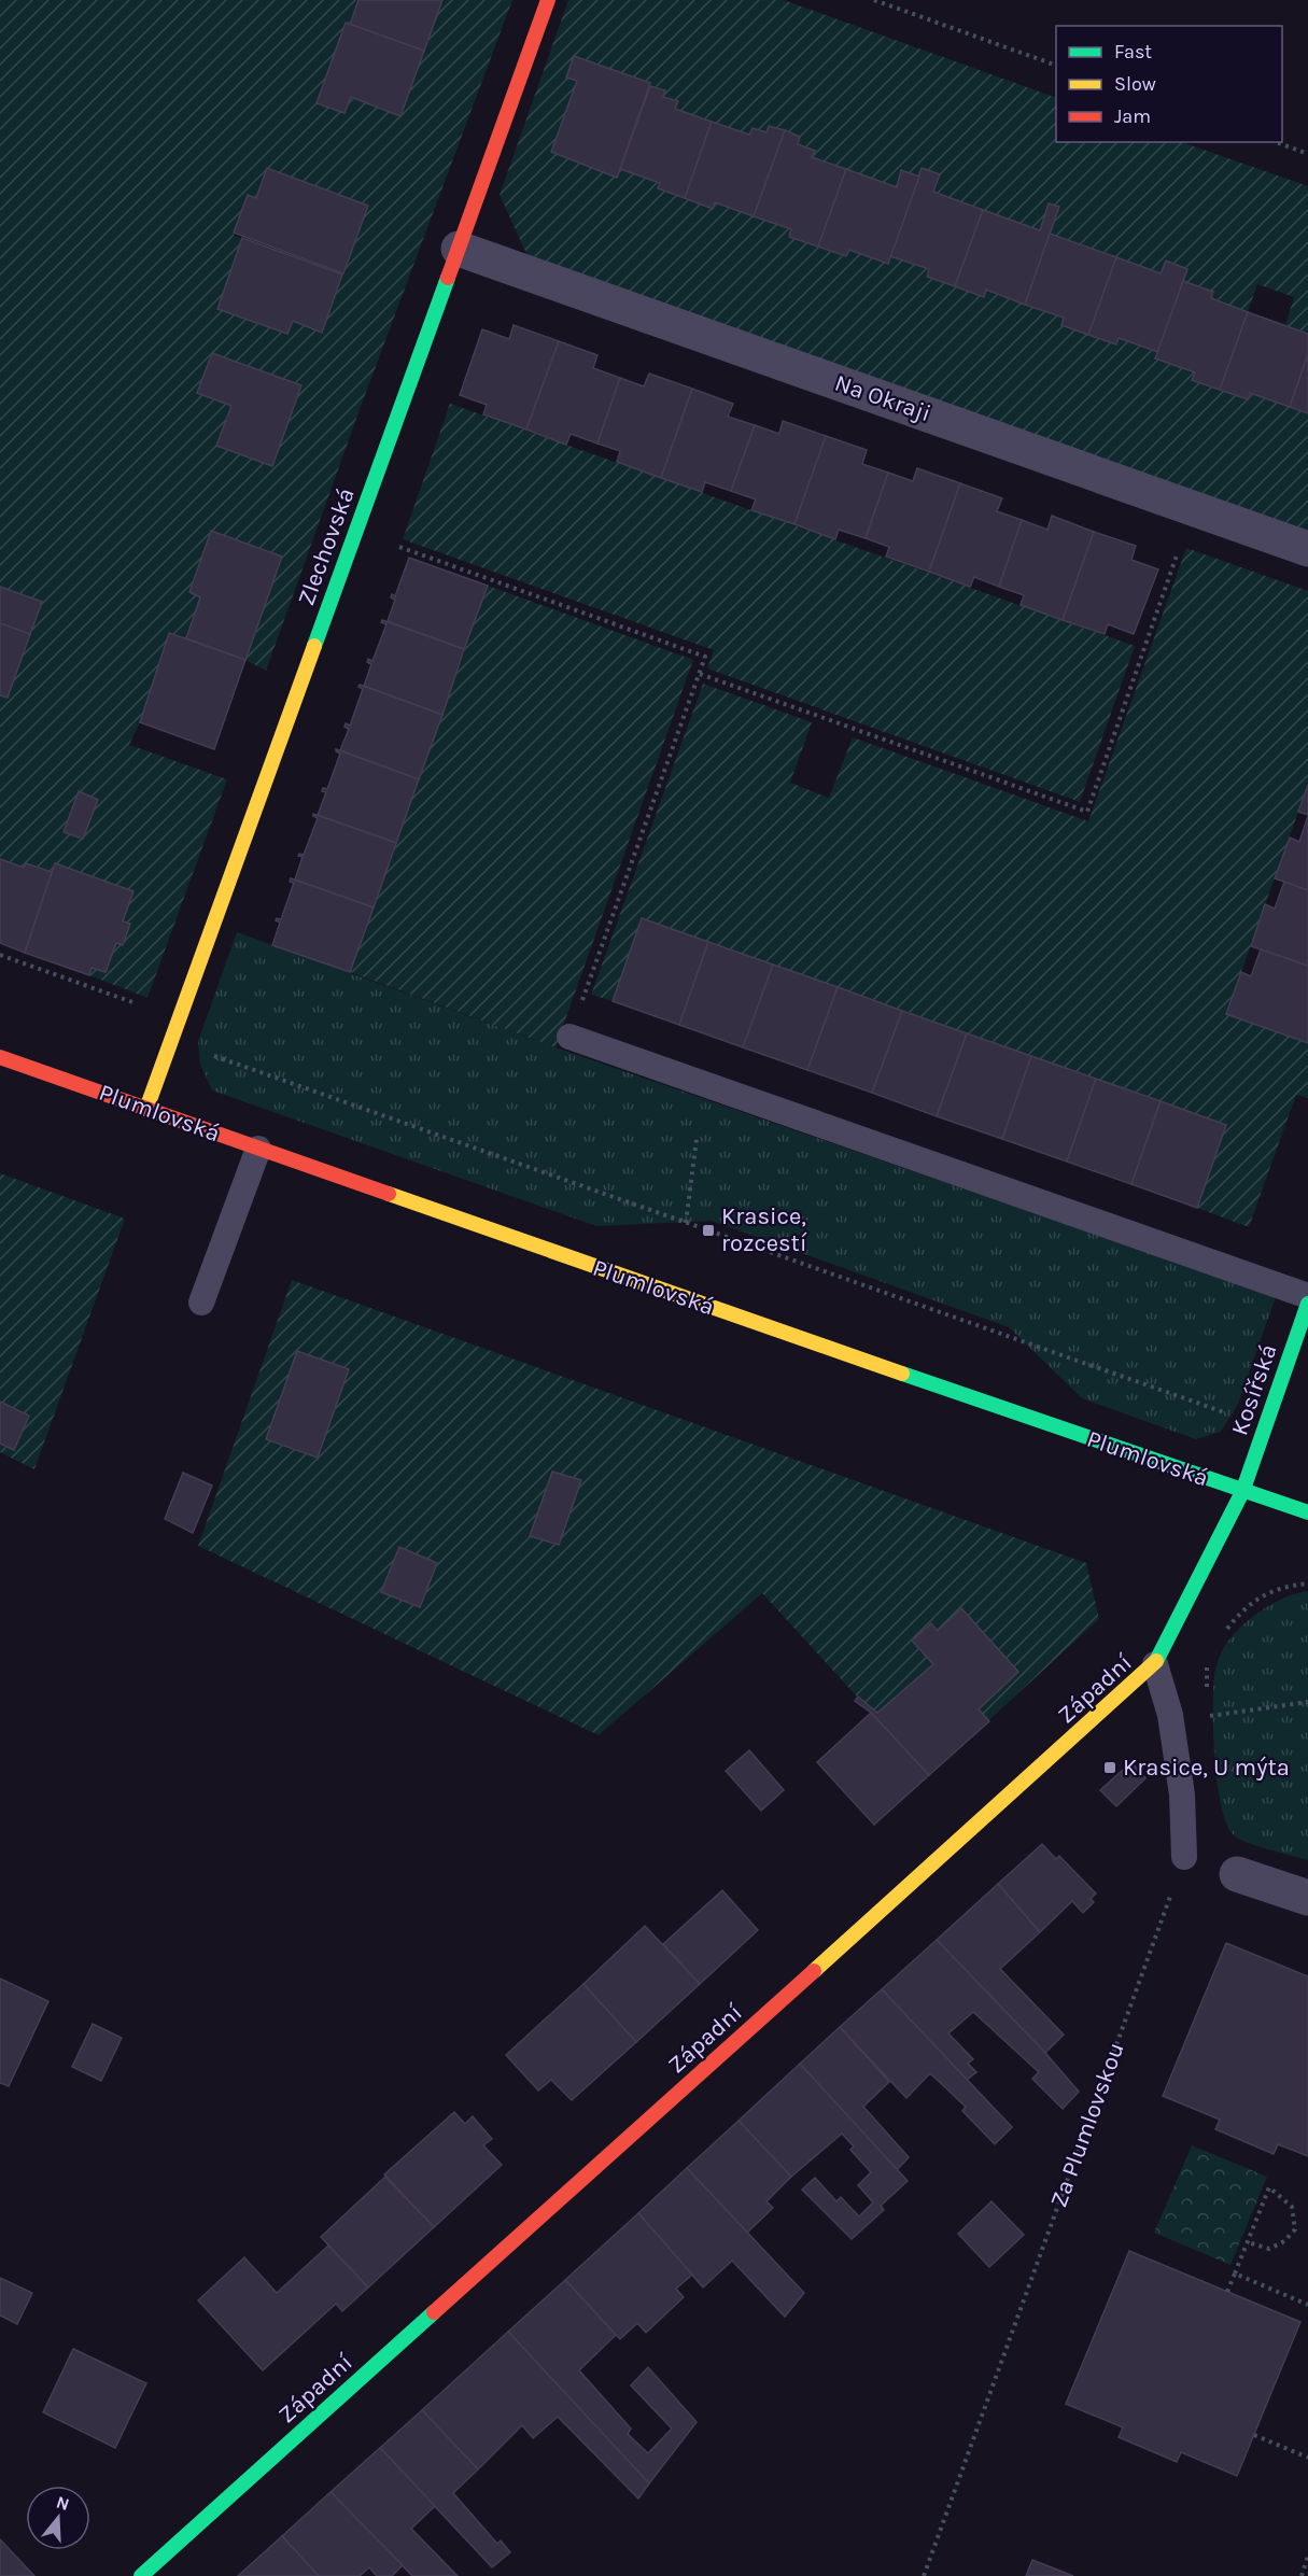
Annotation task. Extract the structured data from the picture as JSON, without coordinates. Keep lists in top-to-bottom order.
{
  "streets": {
    "street": [
      "Na Okraji",
      "Zlechovská",
      "Plumlovská",
      "Kosířská",
      "Západní"
    ],
    "path": ["Za Plumlovskou"]
  },
  "crossings": [
    ["Na Okraji", "Zlechovská"],
    ["Zlechovská", "Plumlovská"],
    ["Plumlovská", "Kosířská"],
    ["Plumlovská", "Západní"],
    ["Kosířská", "Západní"]
  ],
  "places": {
    "transit": ["Krasice, rozcestí", "Krasice, U mýta"]
  },
  "legend": ["Fast", "Slow", "Jam"],
  "north": "top"
}
